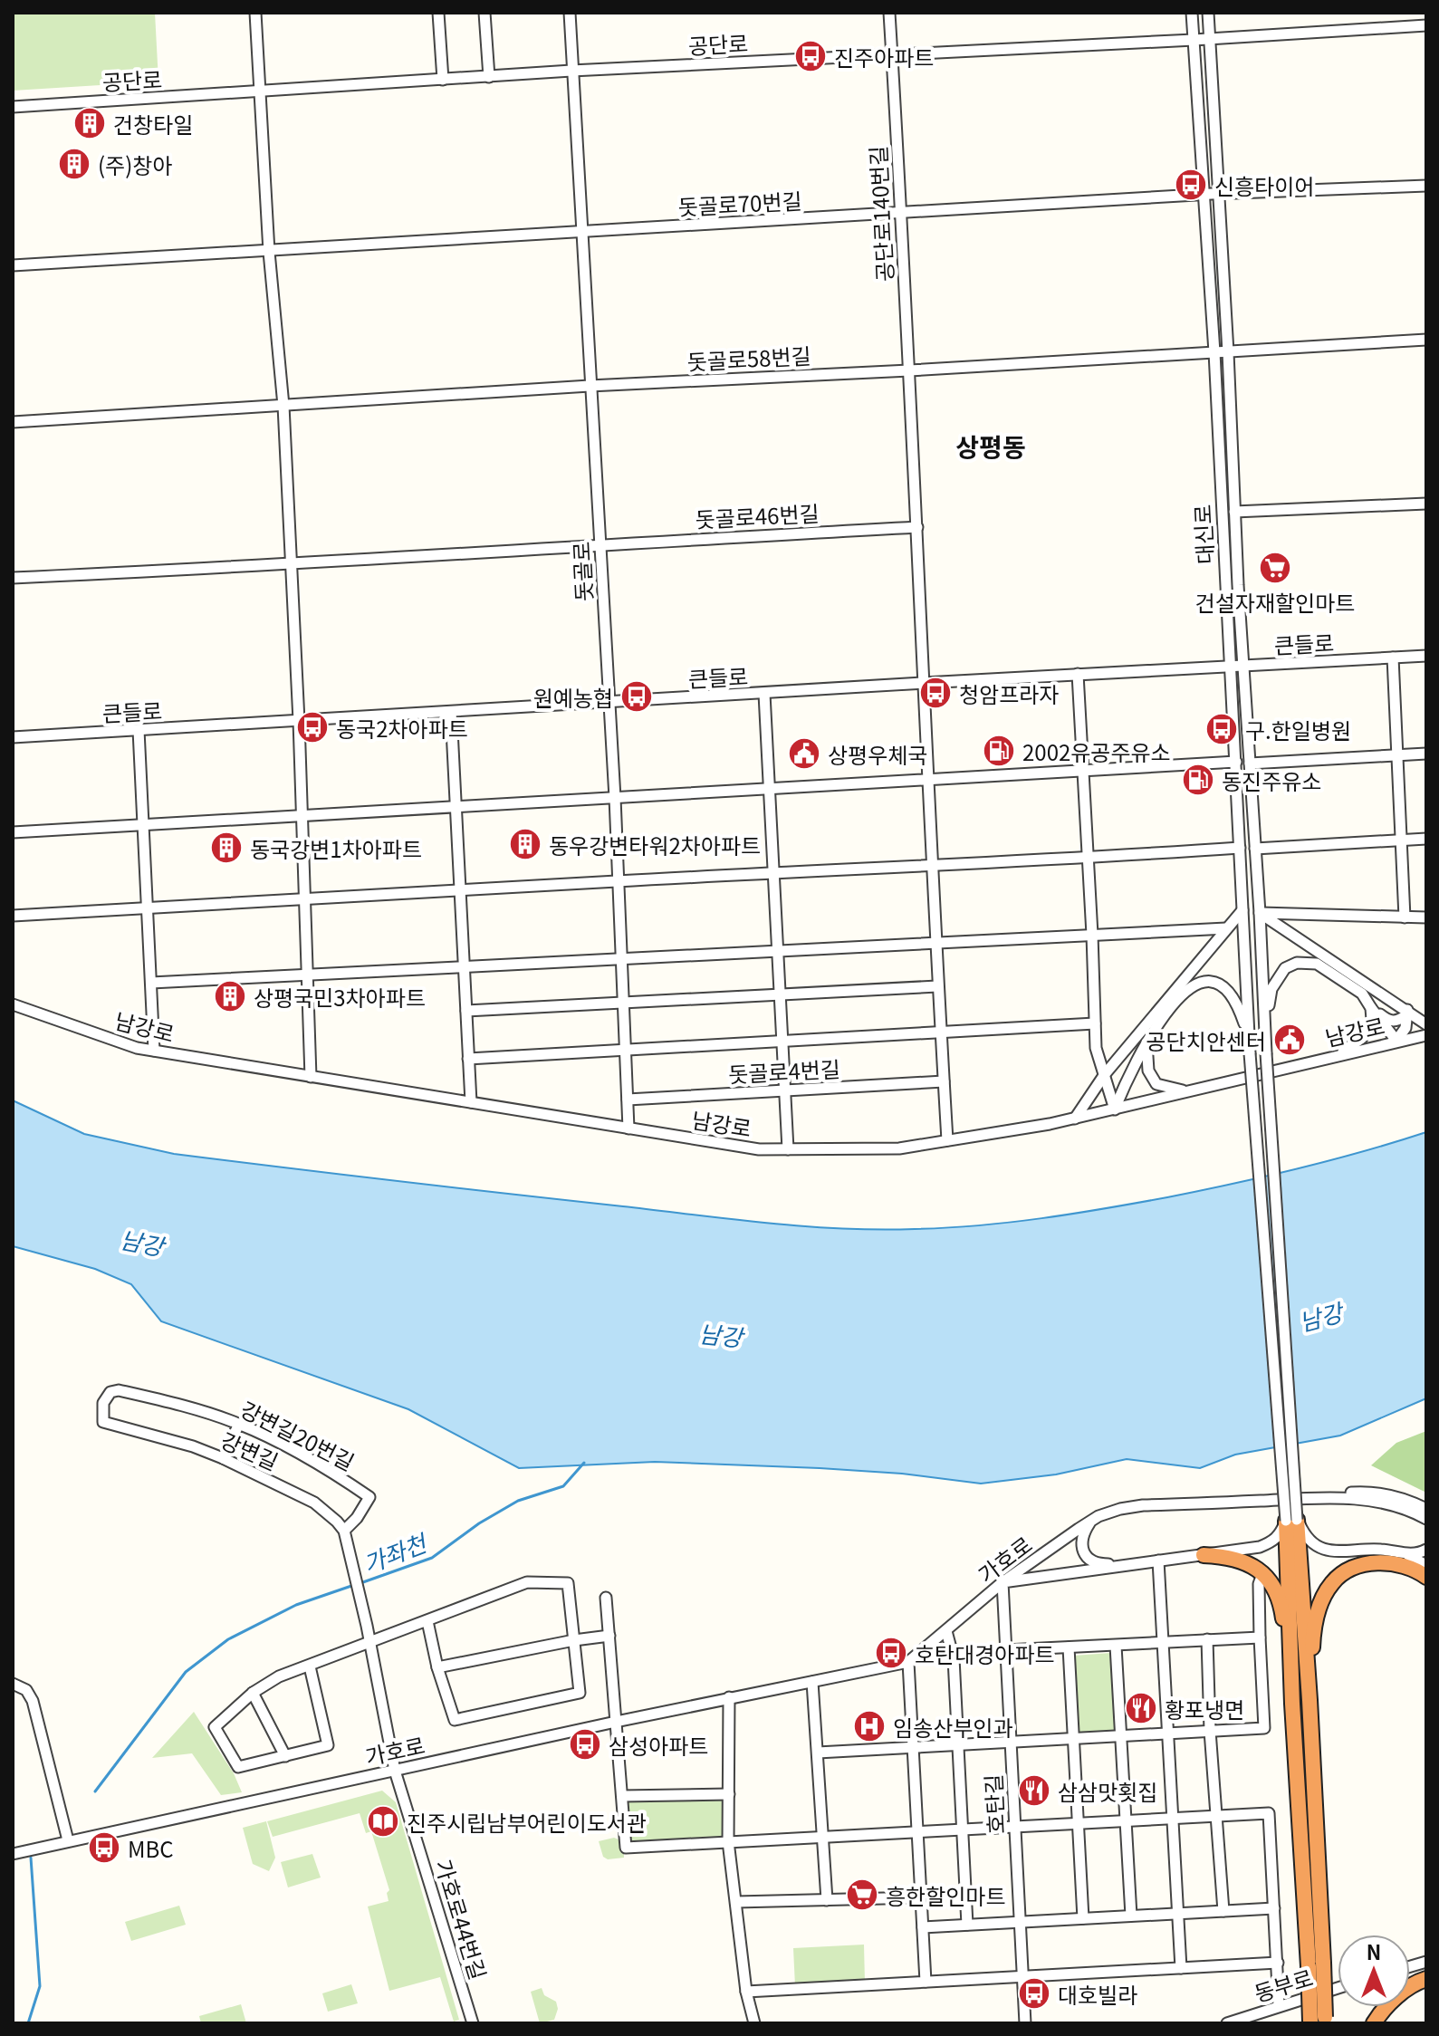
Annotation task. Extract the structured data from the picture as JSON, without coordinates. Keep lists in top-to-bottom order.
{
  "streets": {
    "street": [
      "공단로",
      "돗골로70번길",
      "공단로140번길",
      "돗골로58번길",
      "돗골로46번길",
      "대신로",
      "돗골로",
      "큰들로",
      "남강로",
      "돗골로4번길",
      "강변길20번길",
      "강변길",
      "가호로",
      "호탄길",
      "가호로44번길",
      "동부로"
    ]
  },
  "crossings": [
    ["공단로", "공단로140번길"],
    ["공단로", "대신로"],
    ["공단로", "돗골로"],
    ["돗골로70번길", "공단로140번길"],
    ["돗골로70번길", "대신로"],
    ["돗골로70번길", "돗골로"],
    ["공단로140번길", "돗골로58번길"],
    ["공단로140번길", "돗골로46번길"],
    ["공단로140번길", "큰들로"],
    ["공단로140번길", "남강로"],
    ["공단로140번길", "돗골로4번길"],
    ["돗골로58번길", "대신로"],
    ["돗골로58번길", "돗골로"],
    ["돗골로46번길", "돗골로"],
    ["대신로", "큰들로"],
    ["돗골로", "큰들로"],
    ["돗골로", "남강로"],
    ["돗골로", "돗골로4번길"],
    ["강변길20번길", "강변길"],
    ["가호로", "호탄길"],
    ["가호로", "가호로44번길"]
  ],
  "districts": ["상평동"],
  "water": ["남강", "가좌천"],
  "places": {
    "bus stop": [
      "진주아파트",
      "신흥타이어",
      "청암프라자",
      "원예농협",
      "동국2차아파트",
      "구.한일병원",
      "호탄대경아파트",
      "삼성아파트",
      "MBC",
      "대호빌라"
    ],
    "building": [
      "건창타일",
      "(주)창아",
      "동우강변타워2차아파트",
      "동국강변1차아파트",
      "상평국민3차아파트"
    ],
    "supermarket": ["건설자재할인마트", "흥한할인마트"],
    "fuel station": ["2002유공주유소", "동진주유소"],
    "public building": ["상평우체국", "공단치안센터"],
    "restaurant": ["황포냉면", "삼삼맛횟집"],
    "hospital": ["임송산부인과"],
    "library": ["진주시립남부어린이도서관"]
  },
  "north": "top"
}
